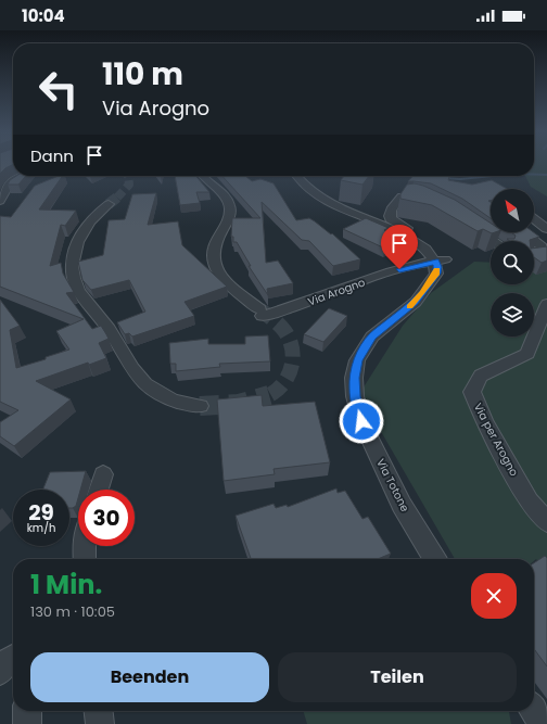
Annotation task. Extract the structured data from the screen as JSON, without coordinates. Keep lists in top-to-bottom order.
{
  "streets": {
    "street": ["Via Arogno", "Via per Arogno", "Via Totone"]
  },
  "crossings": [
    ["Via Arogno", "Via Totone"]
  ],
  "north": "top left",
  "page": {
    "status": "10:04",
    "turn": ["110 m", "Via Arogno"],
    "then": "Dann",
    "speed": "29 km/h",
    "limit": "30",
    "heading": ["1 Min.", "130 m · 10:05"],
    "buttons": ["Beenden", "Teilen"]
  }
}
